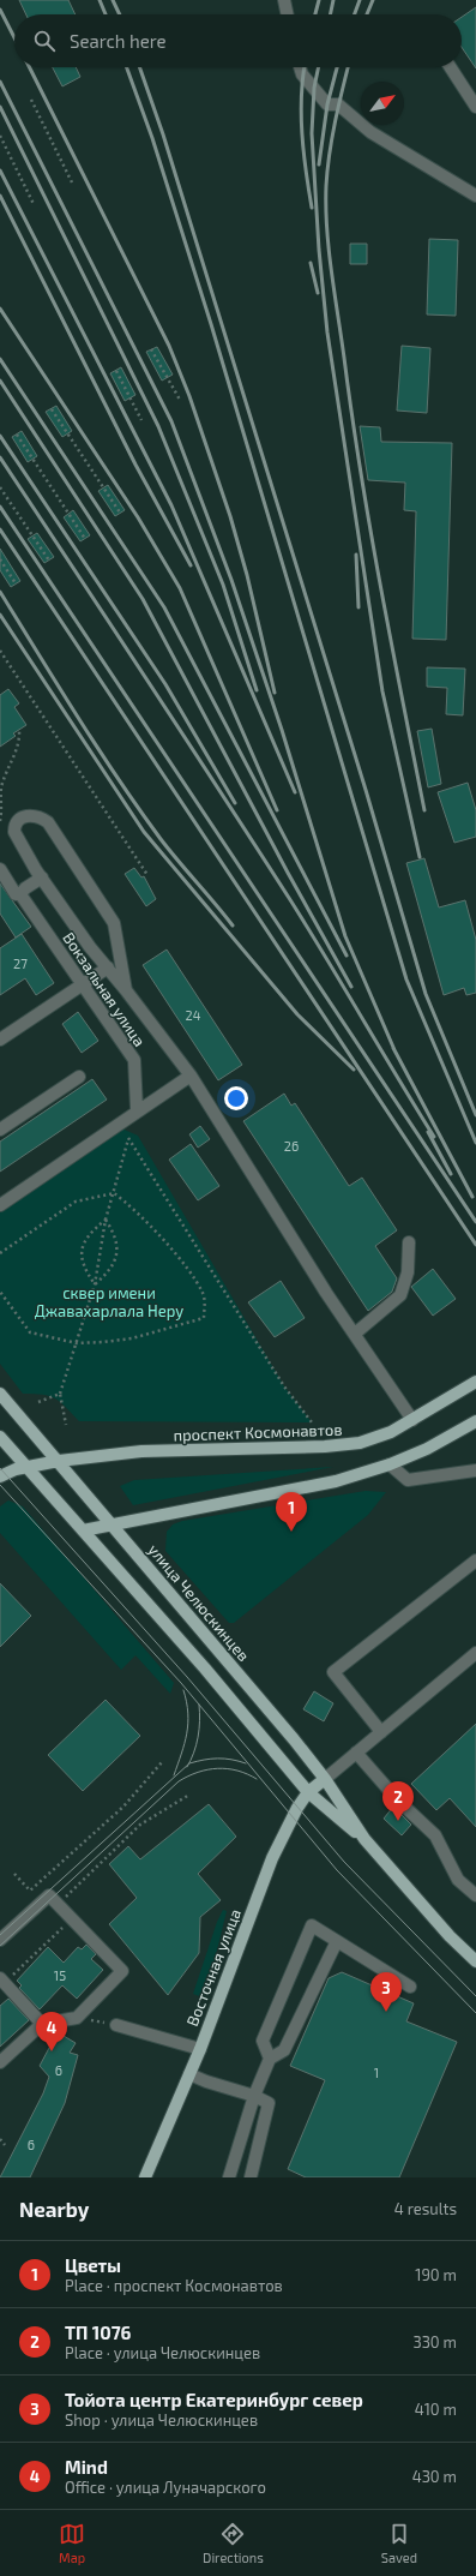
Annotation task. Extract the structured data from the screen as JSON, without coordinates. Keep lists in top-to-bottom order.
{
  "streets": {
    "main road": ["проспект Космонавтов", "улица Челюскинцев", "Восточная улица"],
    "street": ["Вокзальная улица"]
  },
  "crossings": [
    ["проспект Космонавтов", "улица Челюскинцев"],
    ["улица Челюскинцев", "Восточная улица"]
  ],
  "parks": ["сквер имени Джавахарлала Неру"],
  "house_numbers": [
    "27",
    "24",
    "26",
    "15",
    "6",
    "1",
    "6"
  ],
  "north": "top right",
  "page": {
    "search": "Search here",
    "pins": [
      "1",
      "2",
      "3",
      "4"
    ],
    "heading": ["Nearby", "4 results"],
    "list": [
      {
        "mark": "1",
        "name": "Цветы",
        "note": "Place · проспект Космонавтов",
        "value": "190 m"
      },
      {
        "mark": "2",
        "name": "ТП 1076",
        "note": "Place · улица Челюскинцев",
        "value": "330 m"
      },
      {
        "mark": "3",
        "name": "Тойота центр Екатеринбург север",
        "note": "Shop · улица Челюскинцев",
        "value": "410 m"
      },
      {
        "mark": "4",
        "name": "Mind",
        "note": "Office · улица Луначарского",
        "value": "430 m"
      }
    ],
    "nav": ["Map", "Directions", "Saved"]
  }
}
